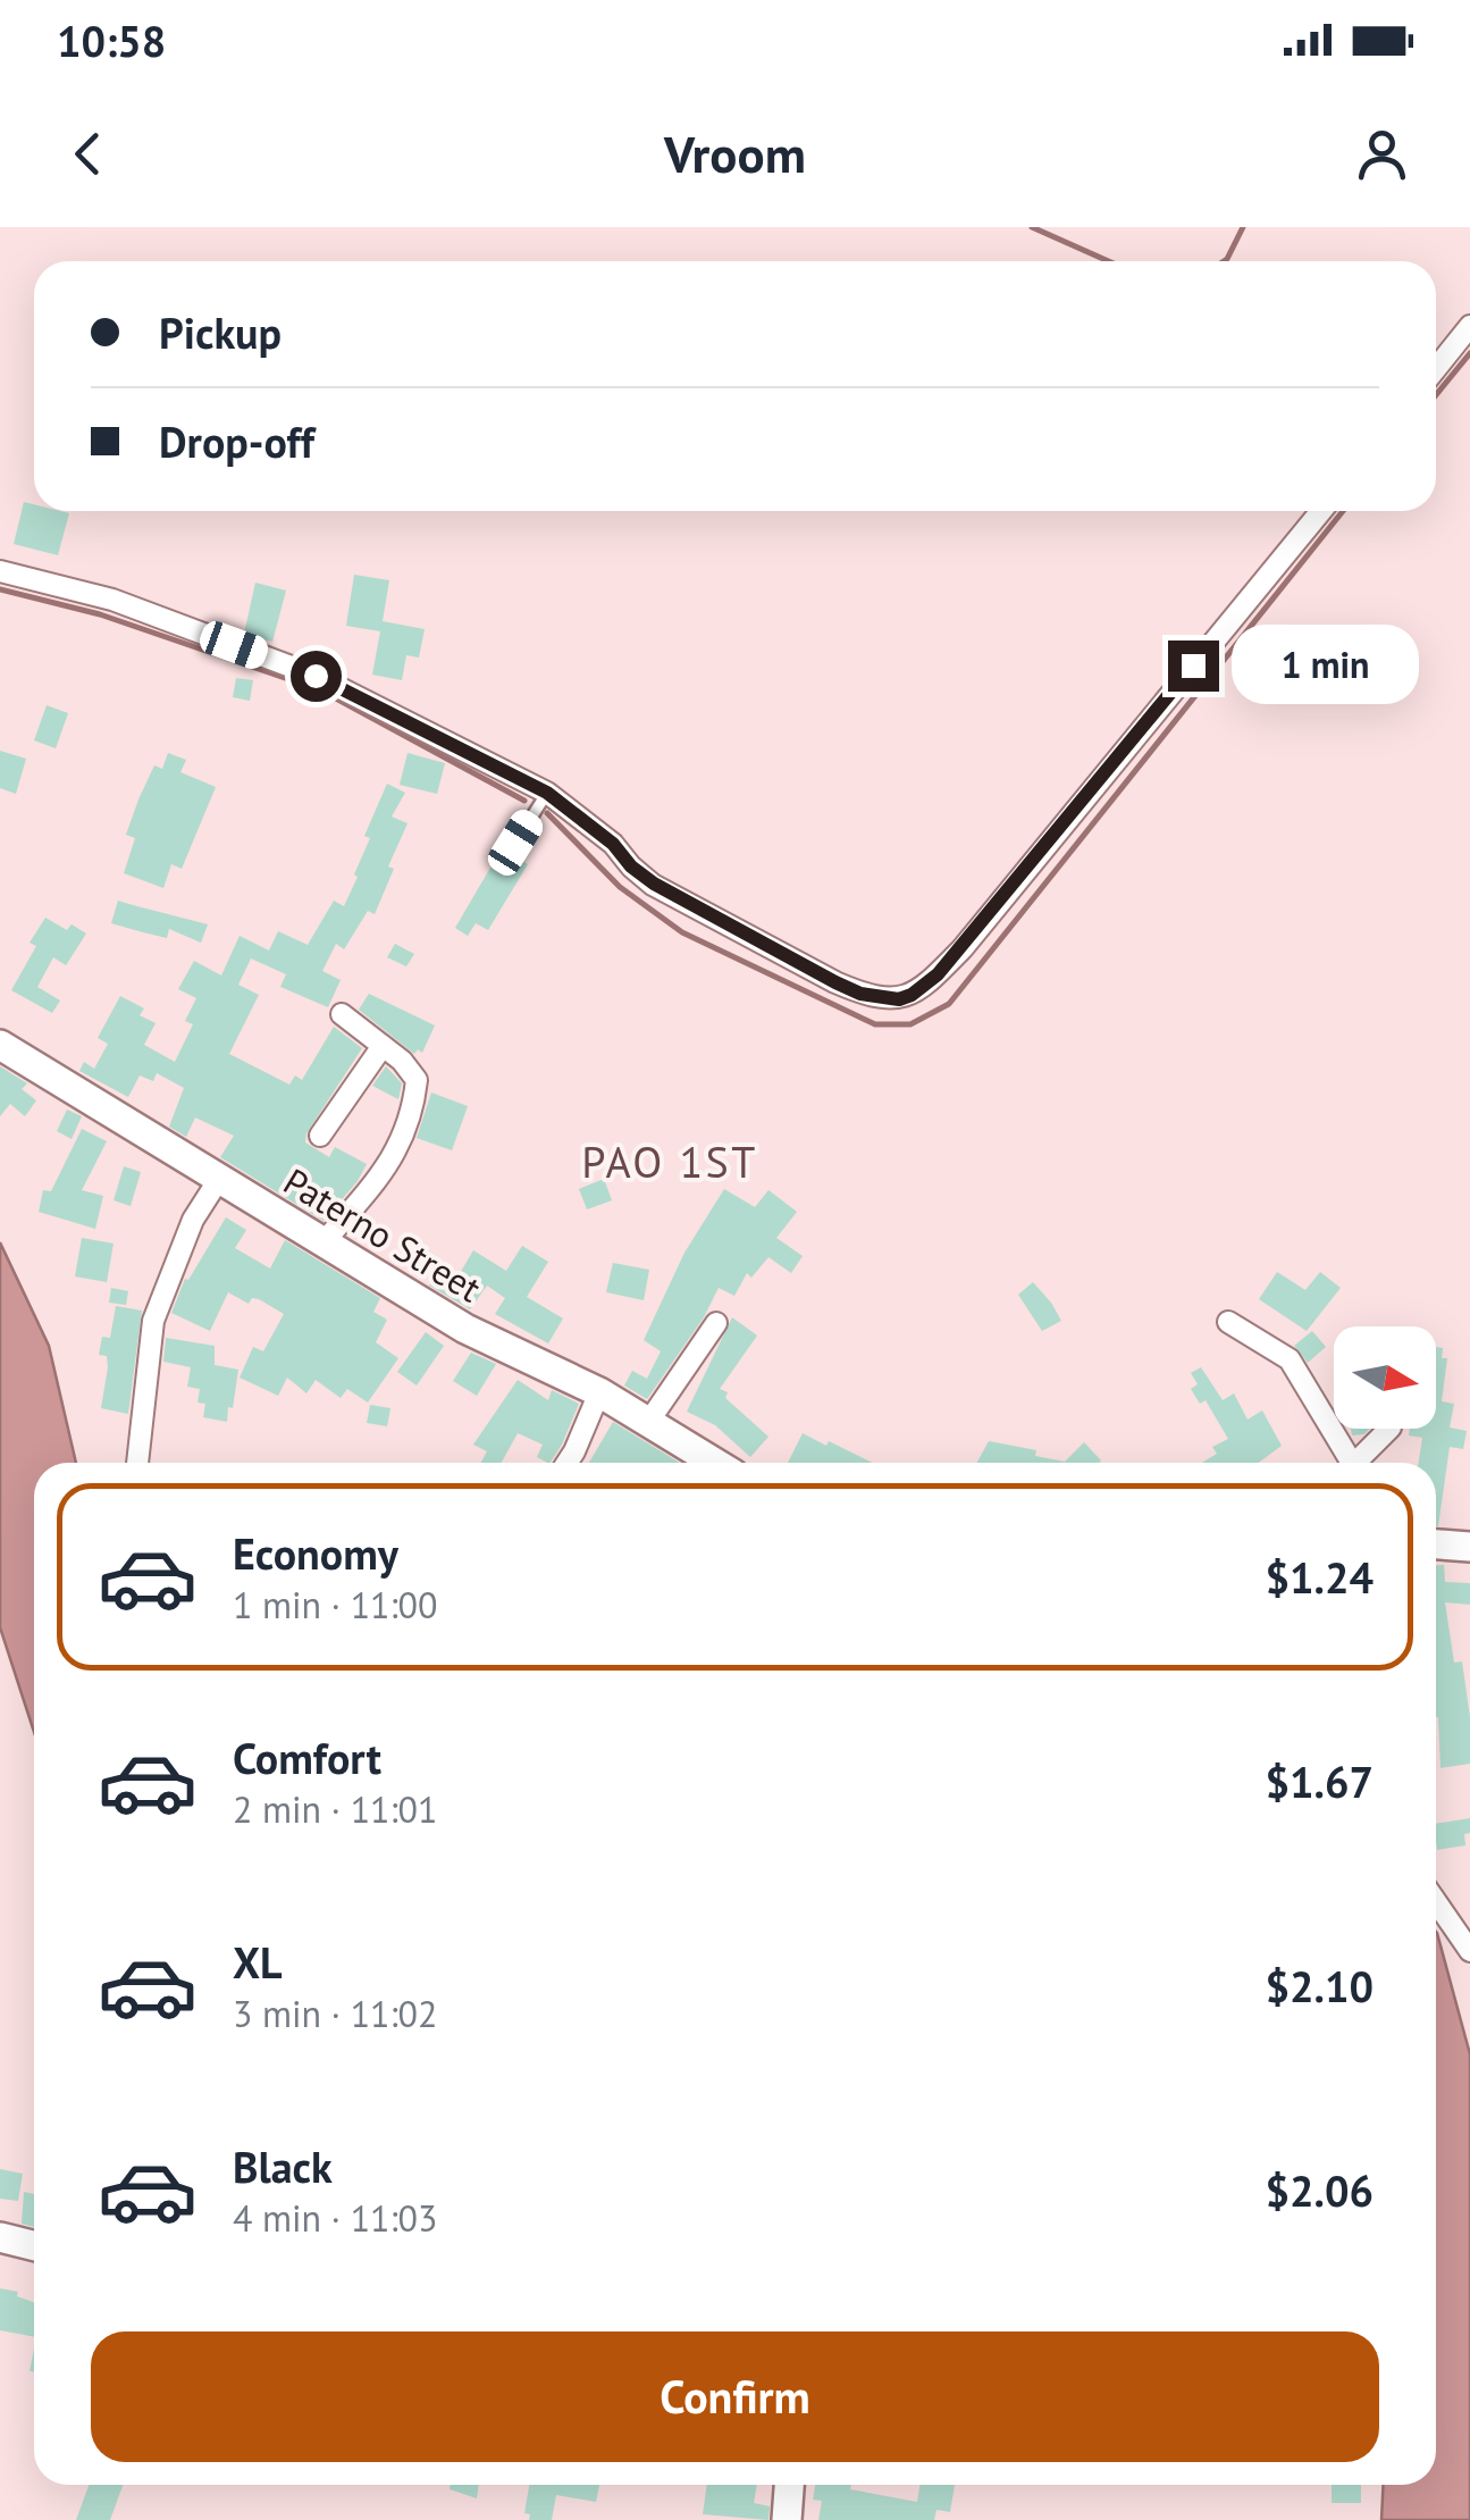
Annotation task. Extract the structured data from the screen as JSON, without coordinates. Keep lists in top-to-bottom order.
{
  "streets": {
    "street": ["Paterno Street"]
  },
  "districts": ["PAO 1ST"],
  "north": "right",
  "page": {
    "status": "10:58",
    "header": "Vroom",
    "banner": ["Pickup", "Drop-off"],
    "bubble": "1 min",
    "list": [
      {
        "name": "Economy",
        "note": "1 min · 11:00",
        "value": "$1.24"
      },
      {
        "name": "Comfort",
        "note": "2 min · 11:01",
        "value": "$1.67"
      },
      {
        "name": "XL",
        "note": "3 min · 11:02",
        "value": "$2.10"
      },
      {
        "name": "Black",
        "note": "4 min · 11:03",
        "value": "$2.06"
      }
    ],
    "buttons": "Confirm"
  }
}
